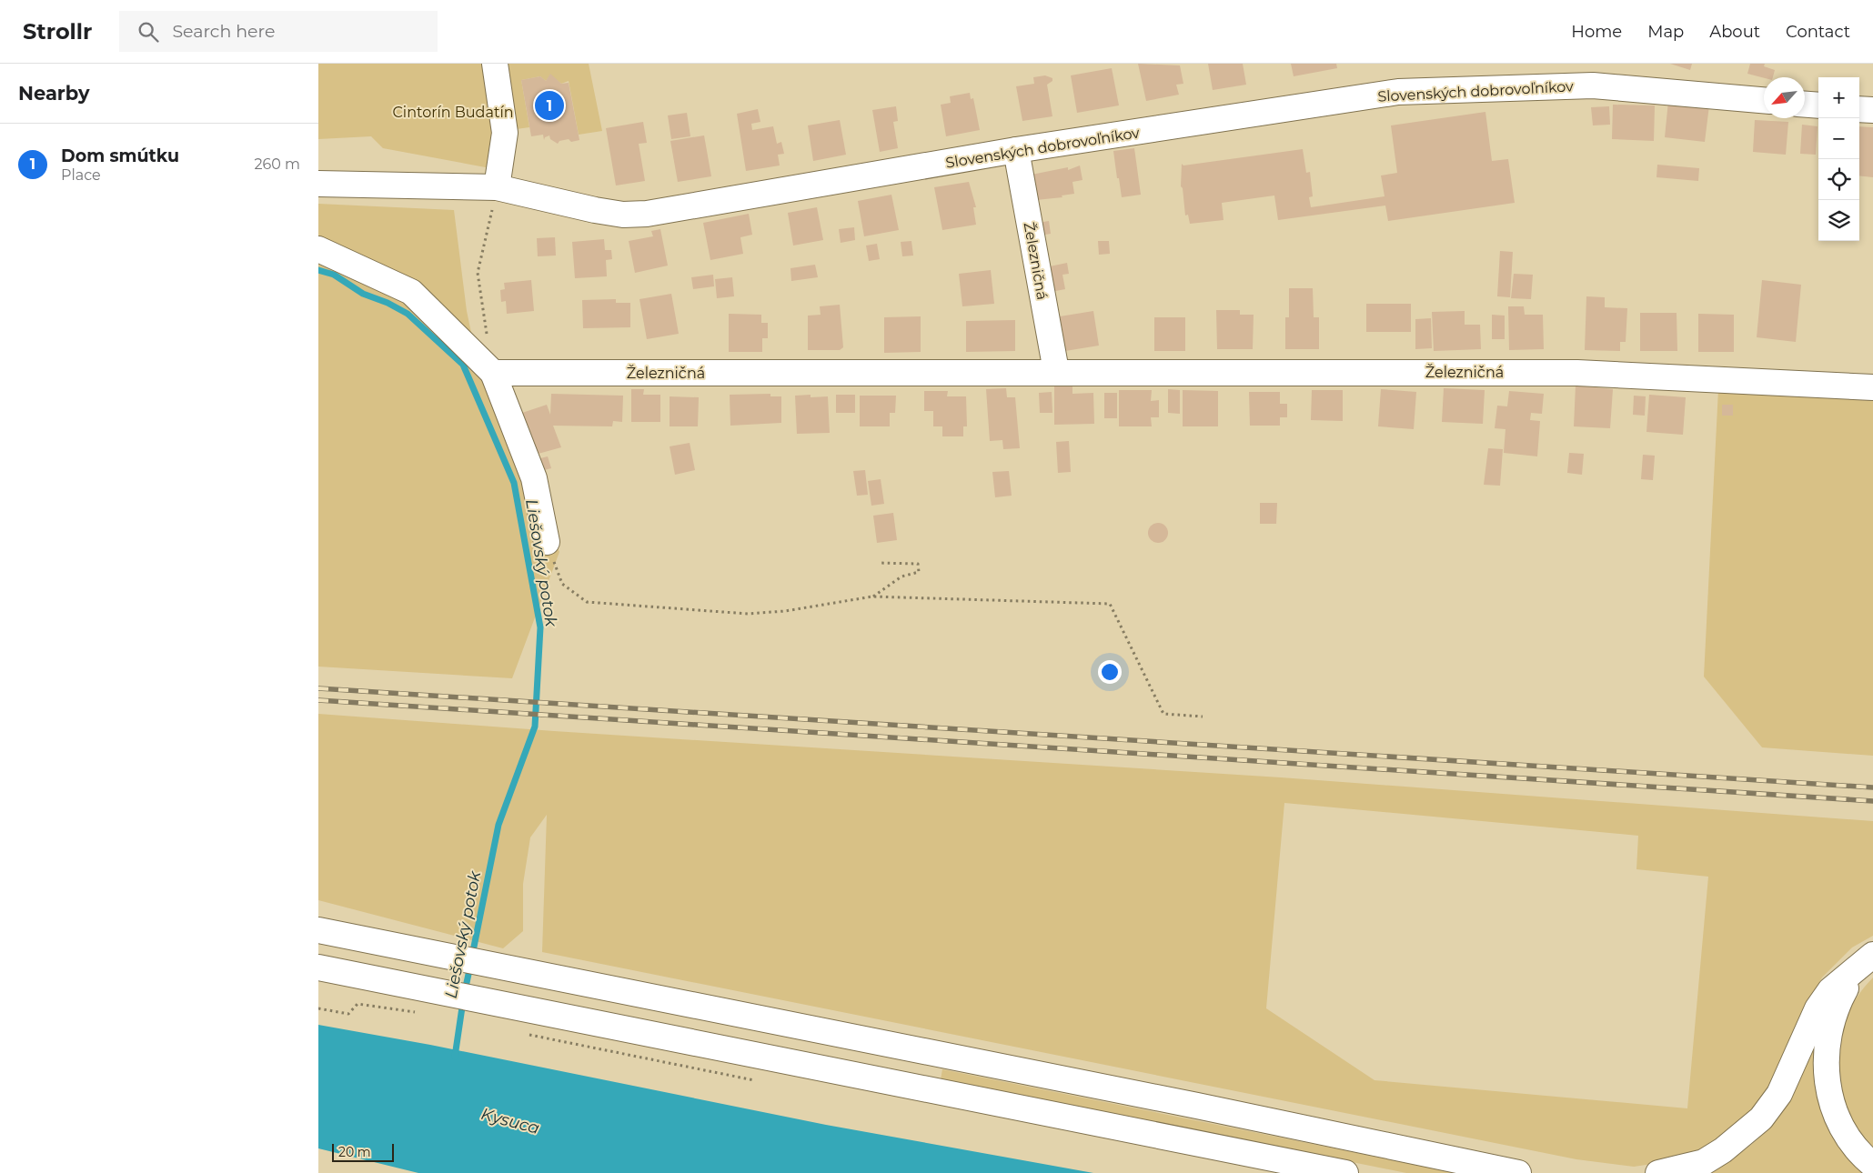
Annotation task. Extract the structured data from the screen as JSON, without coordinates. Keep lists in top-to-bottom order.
{
  "streets": {
    "street": ["Slovenských dobrovoľníkov", "Železničná"]
  },
  "crossings": [
    ["Slovenských dobrovoľníkov", "Železničná"]
  ],
  "water": ["Liešovský potok", "Kysuca"],
  "parks": ["Cintorín Budatín"],
  "scale_bar": "20 m",
  "north": "bottom left",
  "page": {
    "header": "Strollr",
    "search": "Search here",
    "nav": [
      "Home",
      "Map",
      "About",
      "Contact"
    ],
    "heading": "Nearby",
    "map_buttons": ["+", "−"],
    "pins": "1",
    "list": [
      {
        "mark": "1",
        "name": "Dom smútku",
        "note": "Place",
        "value": "260 m"
      }
    ],
    "scale": "20 m"
  }
}
